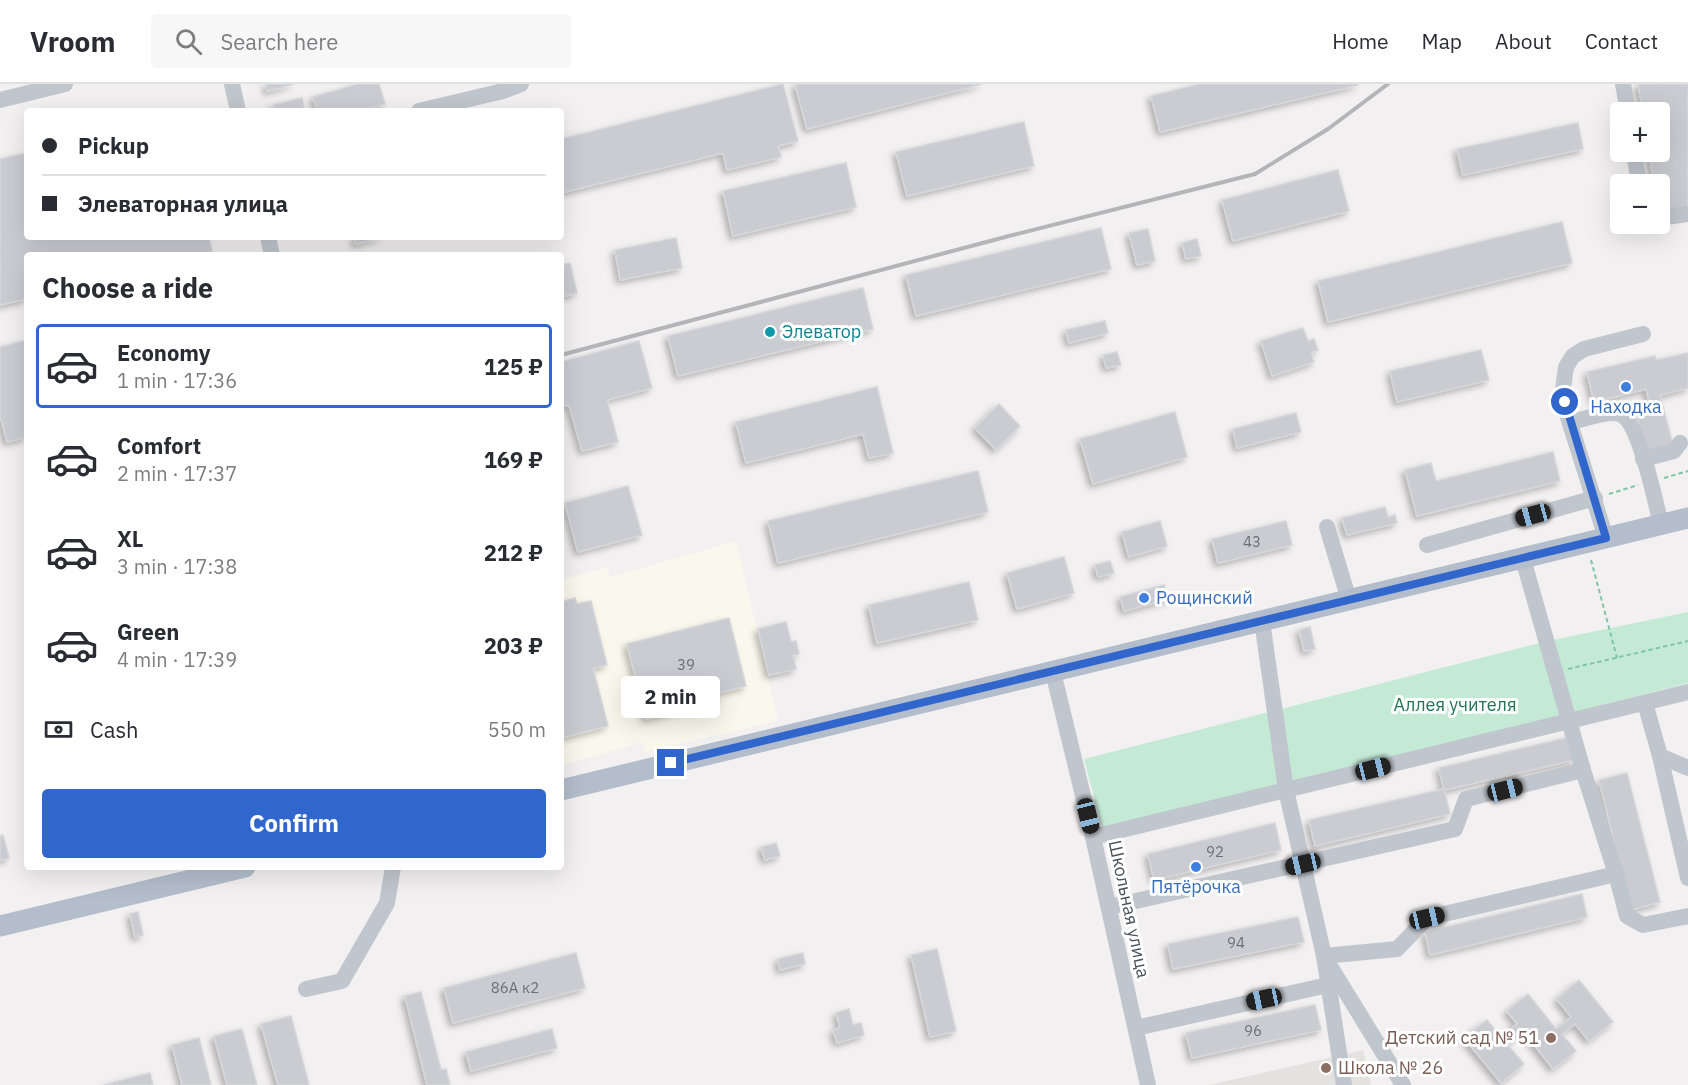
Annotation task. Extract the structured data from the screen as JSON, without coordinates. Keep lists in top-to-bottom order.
{
  "streets": {
    "street": ["Школьная улица"]
  },
  "parks": ["Аллея учителя"],
  "places": [
    "Элеватор",
    "Находка",
    "Рощинский",
    "Пятёрочка",
    "Детский сад № 51",
    "Школа № 26"
  ],
  "house_numbers": [
    "43",
    "39",
    "92",
    "94",
    "86А к2",
    "96"
  ],
  "page": {
    "header": "Vroom",
    "search": "Search here",
    "nav": [
      "Home",
      "Map",
      "About",
      "Contact"
    ],
    "map_buttons": ["+", "−"],
    "banner": ["Pickup", "Элеваторная улица"],
    "heading": "Choose a ride",
    "list": [
      {
        "name": "Economy",
        "note": "1 min · 17:36",
        "value": "125 ₽"
      },
      {
        "name": "Comfort",
        "note": "2 min · 17:37",
        "value": "169 ₽"
      },
      {
        "name": "XL",
        "note": "3 min · 17:38",
        "value": "212 ₽"
      },
      {
        "name": "Green",
        "note": "4 min · 17:39",
        "value": "203 ₽"
      }
    ],
    "bubble": "2 min",
    "pay": ["Cash", "550 m"],
    "buttons": "Confirm"
  }
}
